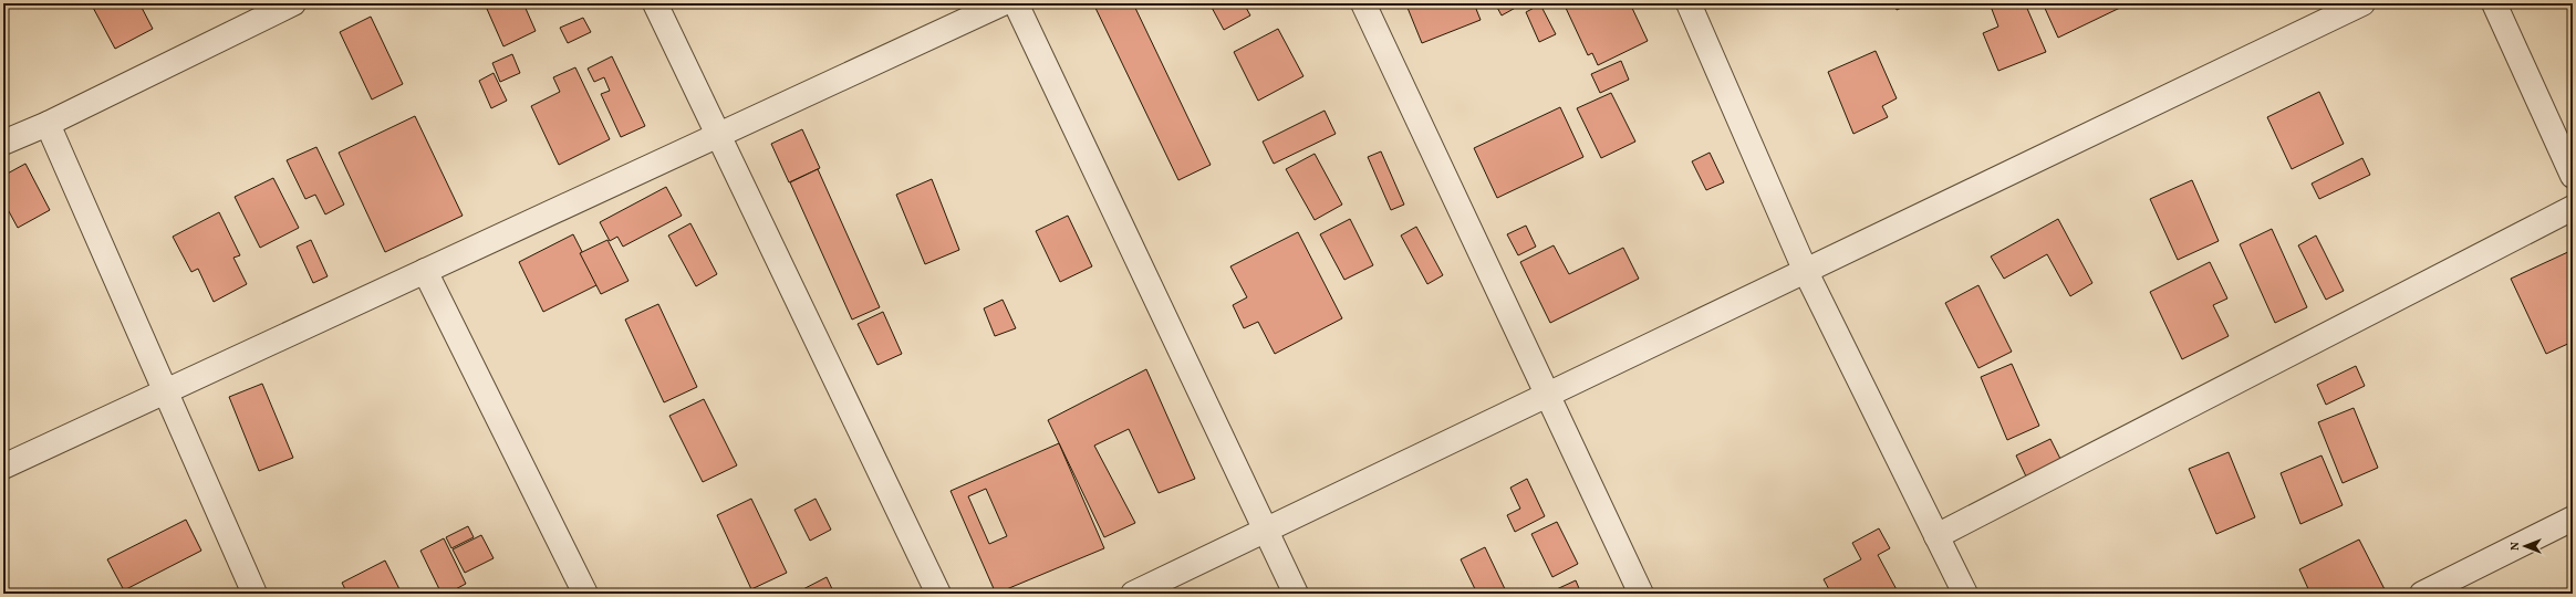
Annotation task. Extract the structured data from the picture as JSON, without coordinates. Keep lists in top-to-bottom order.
{
  "north": "left"
}
